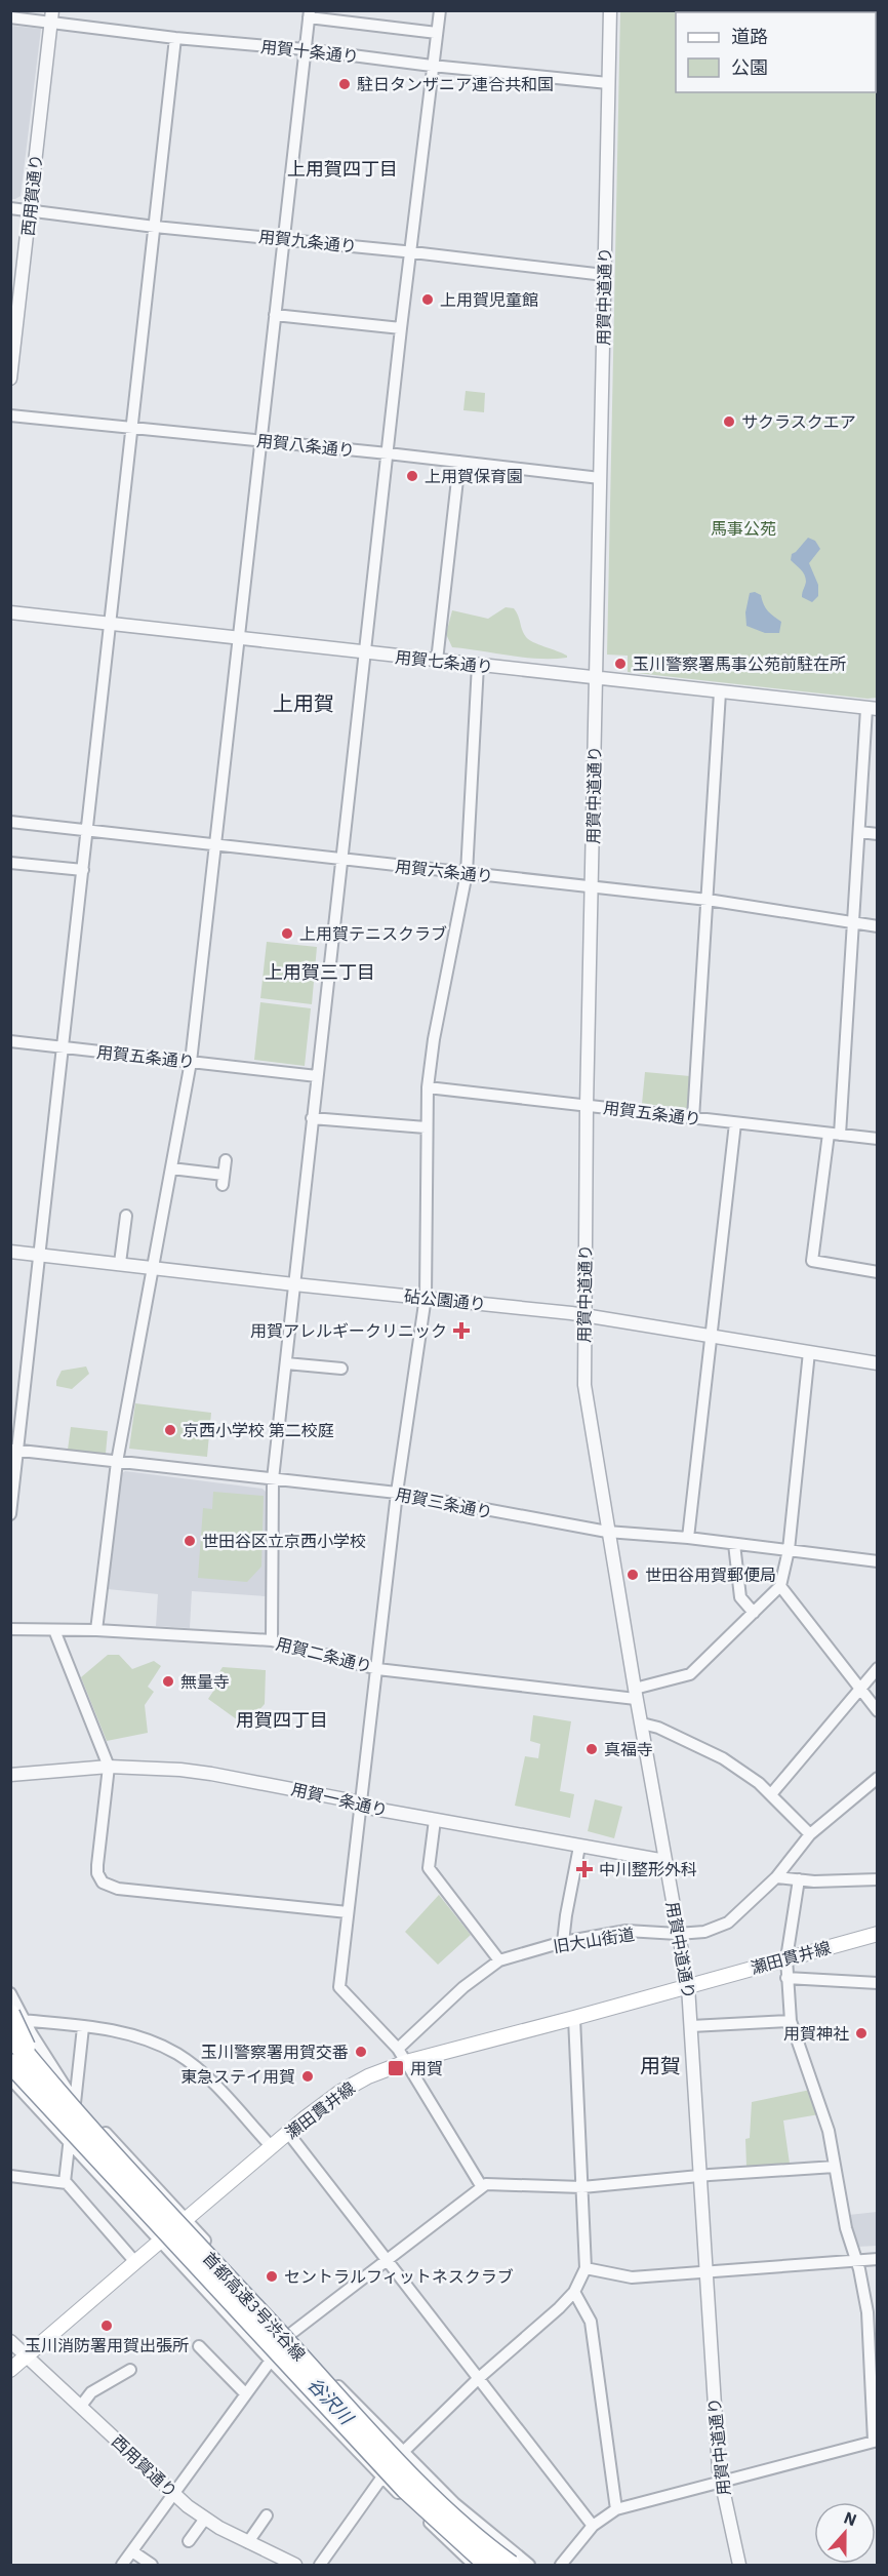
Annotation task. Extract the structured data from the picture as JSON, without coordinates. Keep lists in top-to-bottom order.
{
  "streets": {
    "highway": ["首都高速3号渋谷線"],
    "main road": ["瀬田貫井線"],
    "street": [
      "用賀十条通り",
      "西用賀通り",
      "用賀九条通り",
      "用賀中道通り",
      "用賀八条通り",
      "用賀七条通り",
      "用賀六条通り",
      "用賀五条通り",
      "砧公園通り",
      "用賀三条通り",
      "用賀二条通り",
      "用賀一条通り",
      "旧大山街道"
    ]
  },
  "crossings": [
    ["用賀十条通り", "西用賀通り"],
    ["用賀十条通り", "用賀中道通り"],
    ["西用賀通り", "用賀九条通り"],
    ["西用賀通り", "瀬田貫井線"],
    ["用賀九条通り", "用賀中道通り"],
    ["用賀中道通り", "用賀八条通り"],
    ["用賀中道通り", "用賀七条通り"],
    ["用賀中道通り", "用賀六条通り"],
    ["用賀中道通り", "用賀五条通り"],
    ["用賀中道通り", "砧公園通り"],
    ["用賀中道通り", "用賀三条通り"],
    ["用賀中道通り", "用賀二条通り"],
    ["用賀中道通り", "用賀一条通り"],
    ["用賀中道通り", "旧大山街道"],
    ["用賀中道通り", "瀬田貫井線"],
    ["旧大山街道", "瀬田貫井線"]
  ],
  "districts": [
    "上用賀四丁目",
    "上用賀",
    "上用賀三丁目",
    "用賀四丁目",
    "用賀"
  ],
  "water": ["谷沢川"],
  "parks": ["馬事公苑"],
  "places": {
    "other": [
      "駐日タンザニア連合共和国",
      "上用賀児童館",
      "サクラスクエア",
      "上用賀保育園",
      "玉川警察署馬事公苑前駐在所",
      "上用賀テニスクラブ",
      "京西小学校 第二校庭",
      "世田谷区立京西小学校",
      "世田谷用賀郵便局",
      "無量寺",
      "真福寺",
      "用賀神社",
      "玉川警察署用賀交番",
      "東急ステイ用賀",
      "セントラルフィットネスクラブ",
      "玉川消防署用賀出張所"
    ],
    "health": ["用賀アレルギークリニック", "中川整形外科"],
    "transit": ["用賀"]
  },
  "legend": ["道路", "公園"],
  "north": "top"
}
